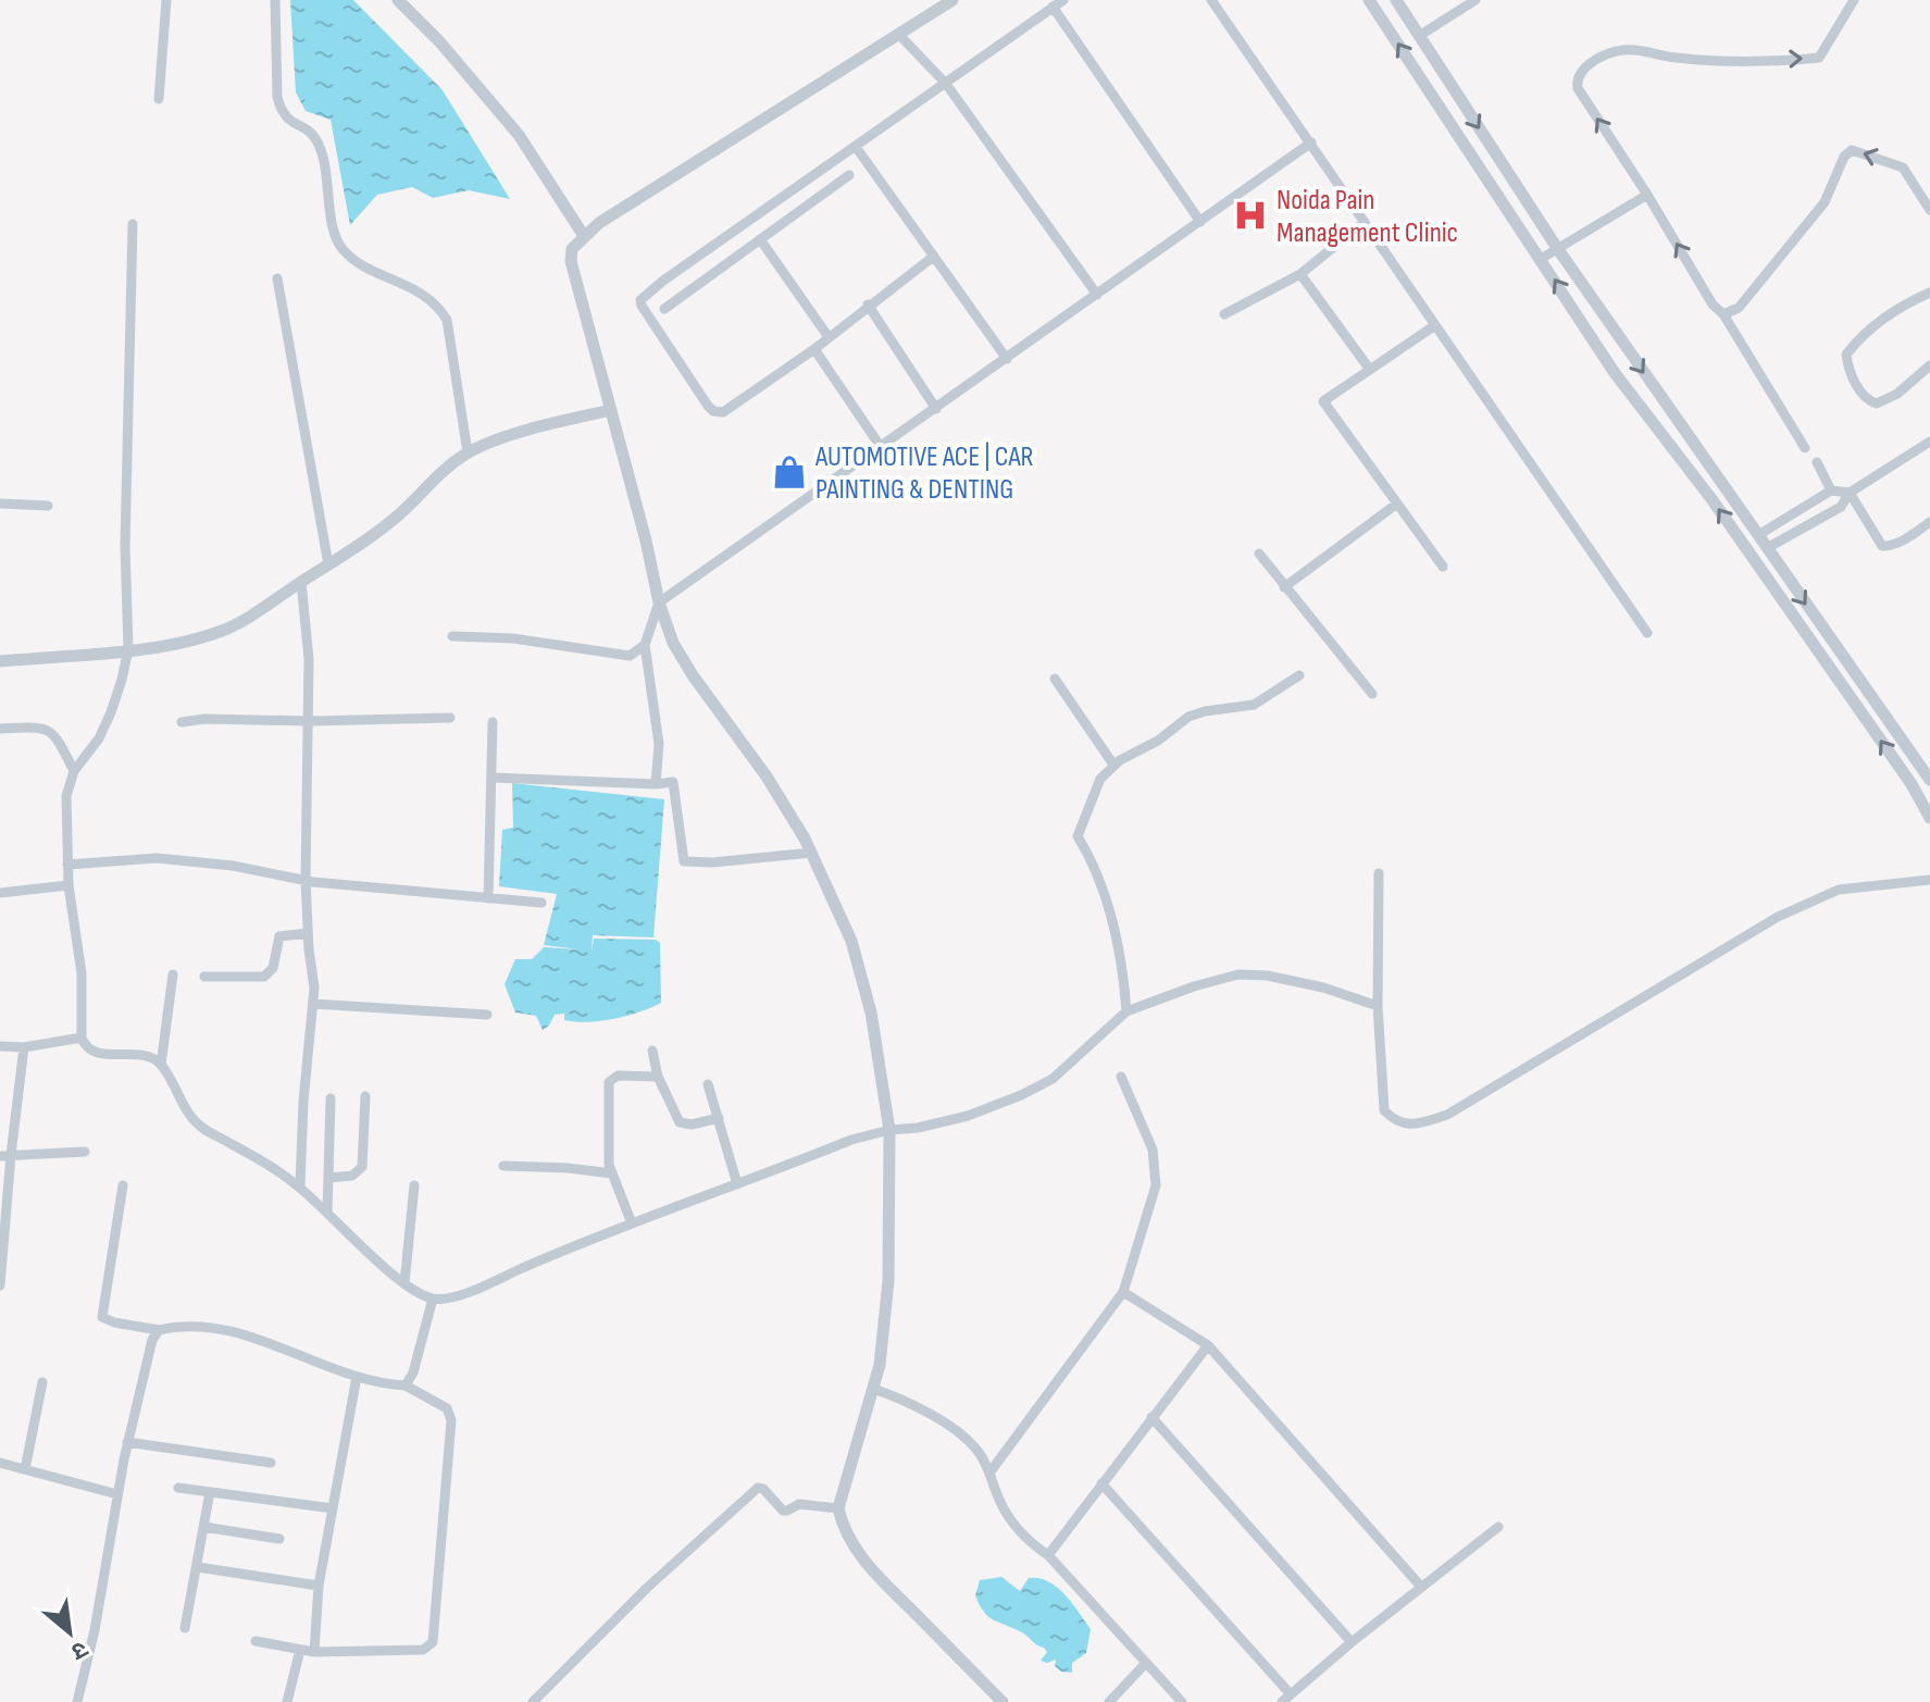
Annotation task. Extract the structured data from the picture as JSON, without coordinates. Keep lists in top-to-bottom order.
{
  "places": {
    "hospital": ["Noida Pain Management Clinic"],
    "shop": ["AUTOMOTIVE ACE | CAR PAINTING & DENTING"]
  },
  "north": "bottom right"
}
